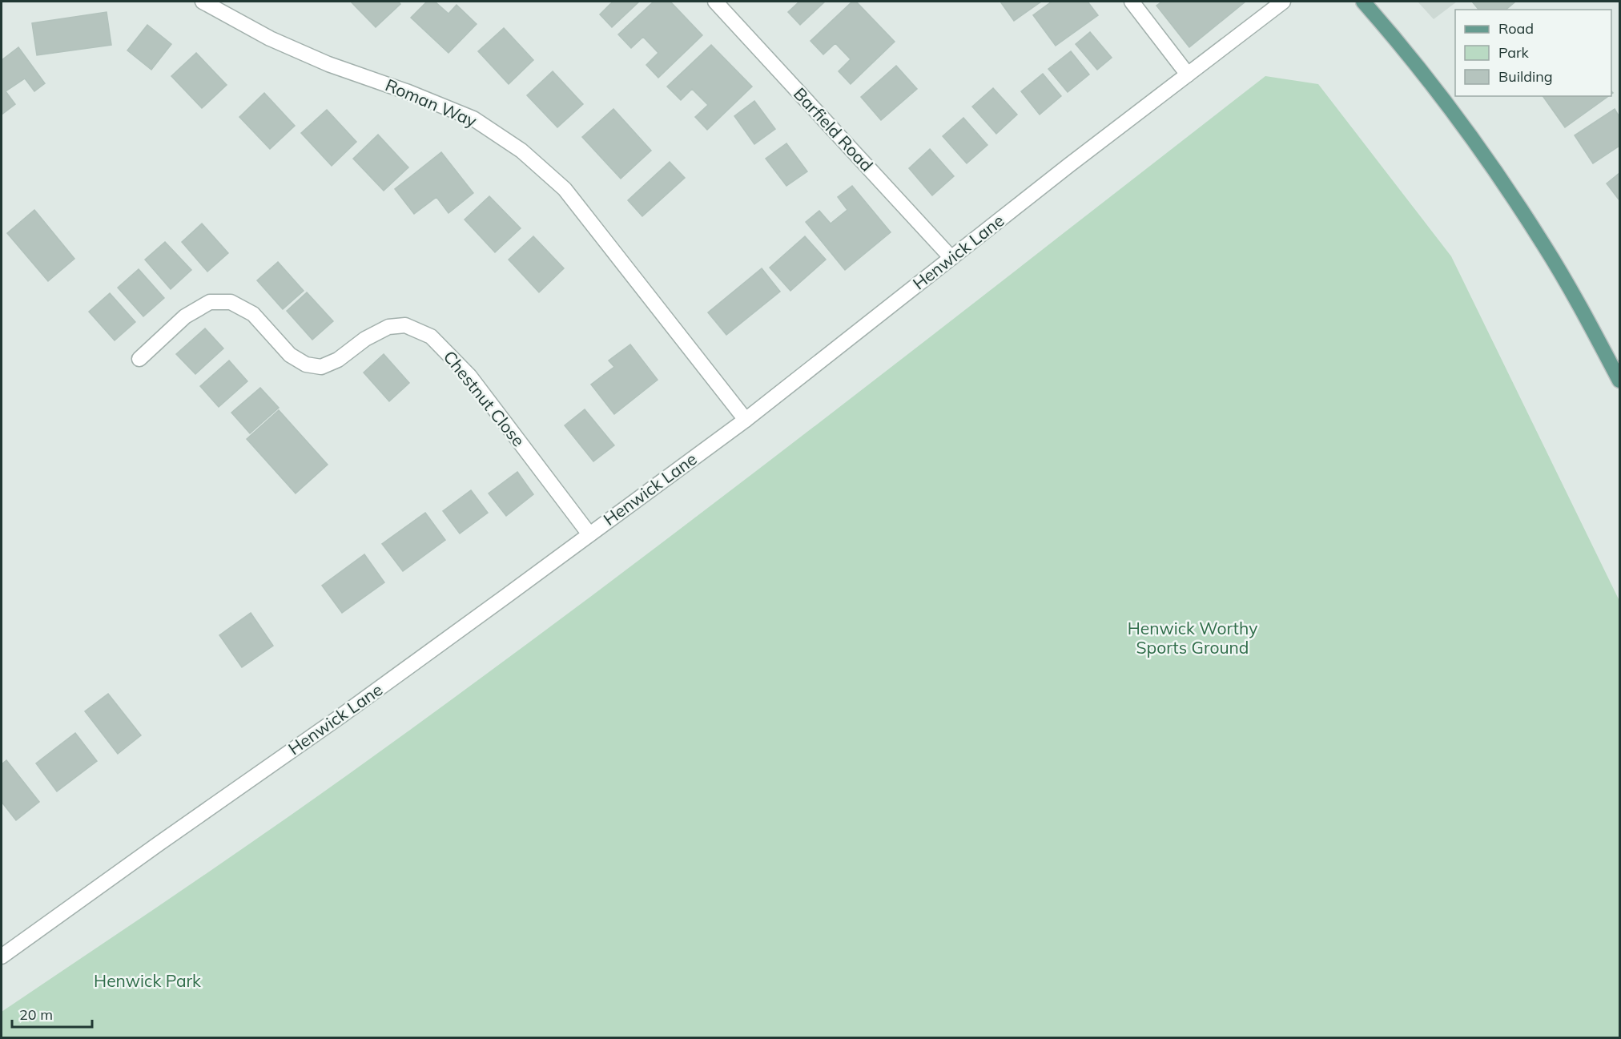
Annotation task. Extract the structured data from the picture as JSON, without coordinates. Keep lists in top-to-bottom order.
{
  "streets": {
    "street": [
      "Roman Way",
      "Barfield Road",
      "Henwick Lane",
      "Chestnut Close"
    ]
  },
  "crossings": [
    ["Roman Way", "Henwick Lane"],
    ["Barfield Road", "Henwick Lane"],
    ["Henwick Lane", "Chestnut Close"]
  ],
  "parks": ["Henwick Worthy Sports Ground", "Henwick Park"],
  "legend": ["Road", "Park", "Building"],
  "scale_bar": "20 m"
}
